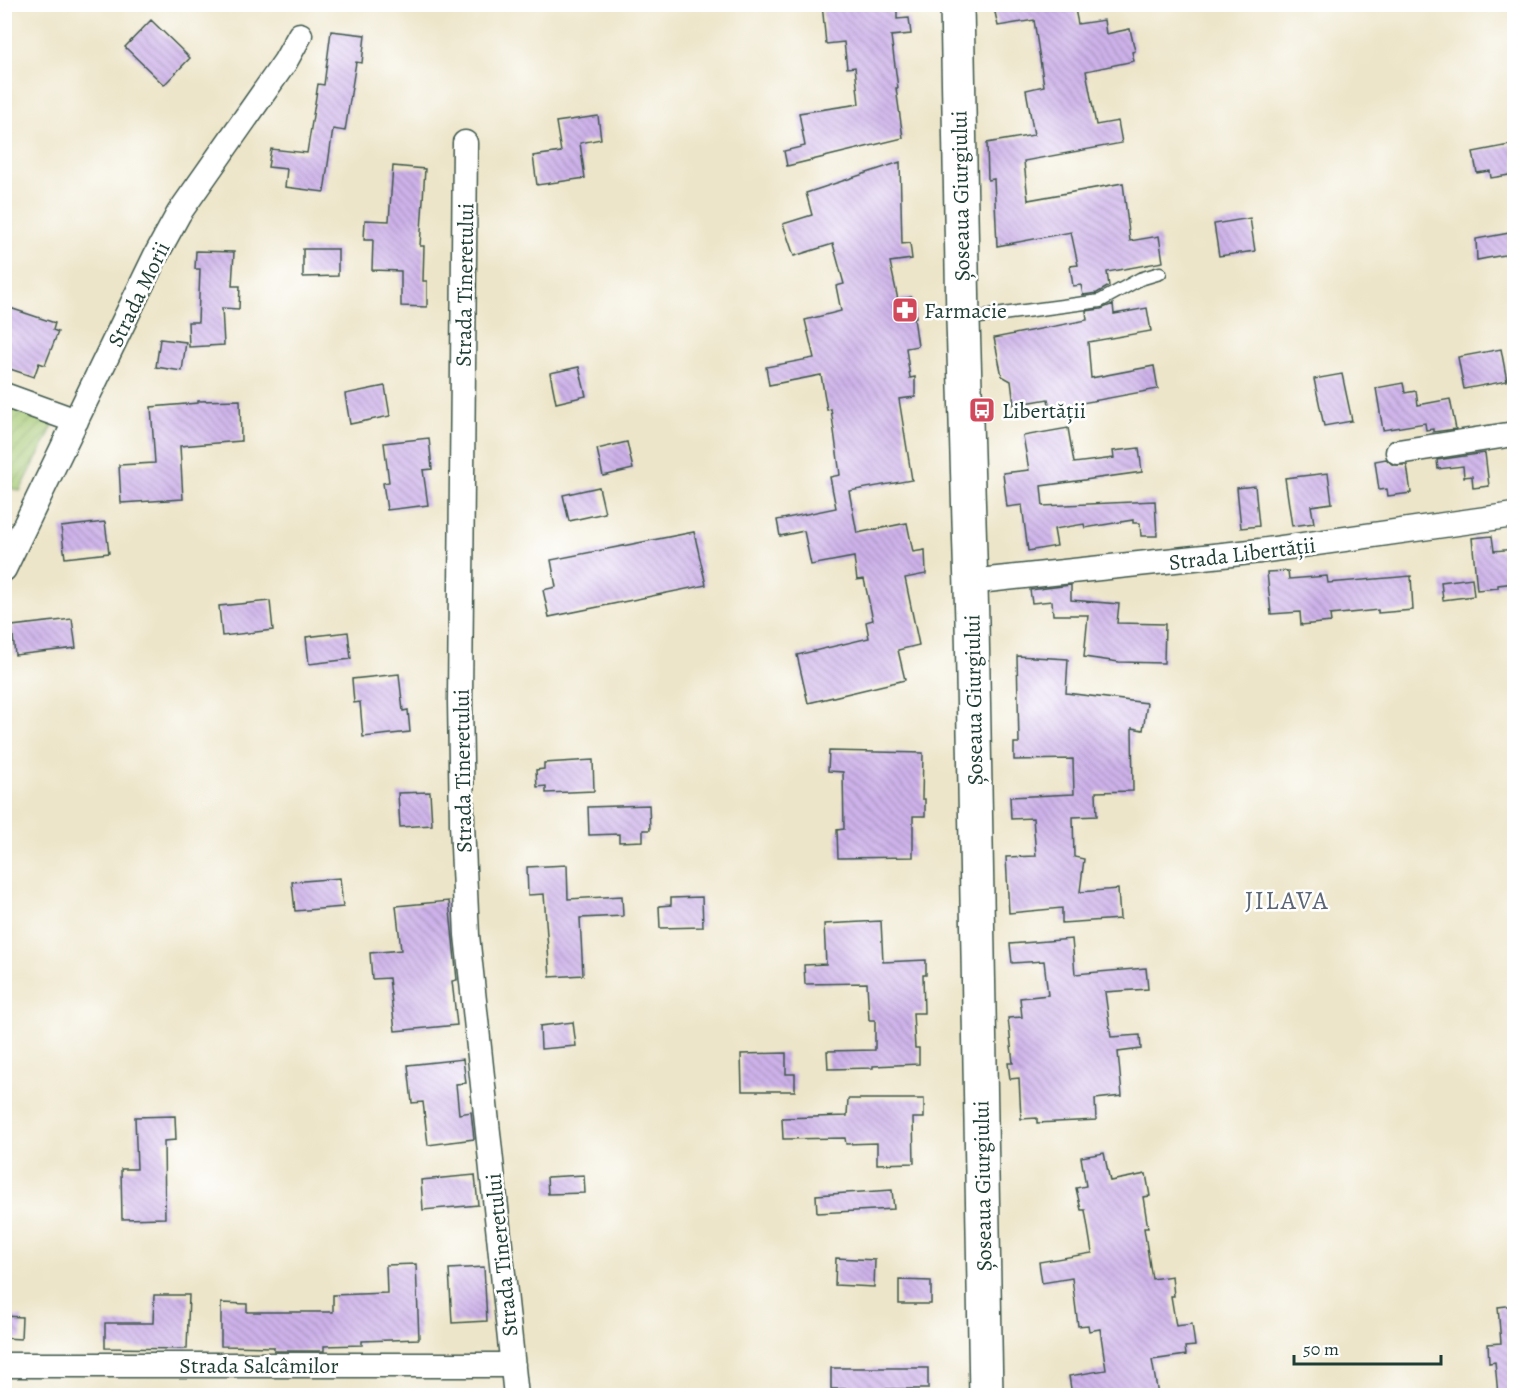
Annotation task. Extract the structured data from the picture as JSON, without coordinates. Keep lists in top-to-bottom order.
{
  "streets": {
    "highway": ["Șoseaua Giurgiului"],
    "street": [
      "Strada Tineretului",
      "Strada Morii",
      "Strada Libertății",
      "Strada Salcâmilor"
    ]
  },
  "crossings": [
    ["Șoseaua Giurgiului", "Strada Libertății"],
    ["Strada Tineretului", "Strada Salcâmilor"]
  ],
  "districts": ["JILAVA"],
  "places": {
    "pharmacy": ["Farmacie"],
    "bus stop": ["Libertății"]
  },
  "scale_bar": "50 m"
}
